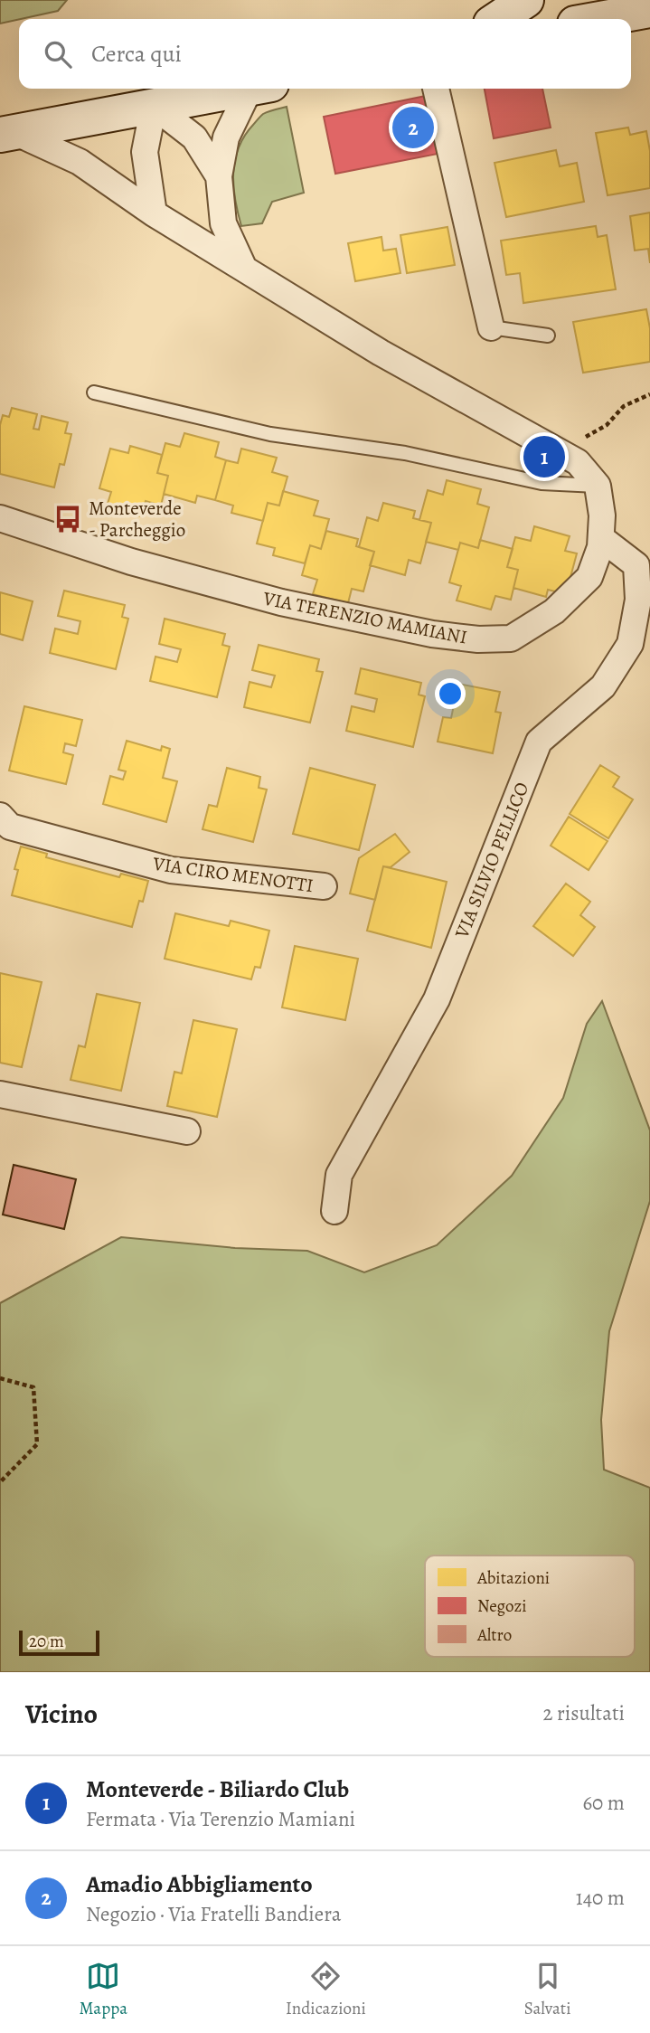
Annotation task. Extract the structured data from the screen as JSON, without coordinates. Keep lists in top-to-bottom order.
{
  "streets": {
    "street": ["VIA TERENZIO MAMIANI", "VIA SILVIO PELLICO", "VIA CIRO MENOTTI"]
  },
  "crossings": [
    ["VIA TERENZIO MAMIANI", "VIA SILVIO PELLICO"]
  ],
  "places": {
    "bus stop": ["Monteverde - Parcheggio"]
  },
  "legend": ["Abitazioni", "Negozi", "Altro"],
  "scale_bar": "20 m",
  "page": {
    "search": "Cerca qui",
    "pins": ["2", "1"],
    "scale": "20 m",
    "heading": ["Vicino", "2 risultati"],
    "list": [
      {
        "mark": "1",
        "name": "Monteverde - Biliardo Club",
        "note": "Fermata · Via Terenzio Mamiani",
        "value": "60 m"
      },
      {
        "mark": "2",
        "name": "Amadio Abbigliamento",
        "note": "Negozio · Via Fratelli Bandiera",
        "value": "140 m"
      }
    ],
    "nav": ["Mappa", "Indicazioni", "Salvati"]
  }
}
